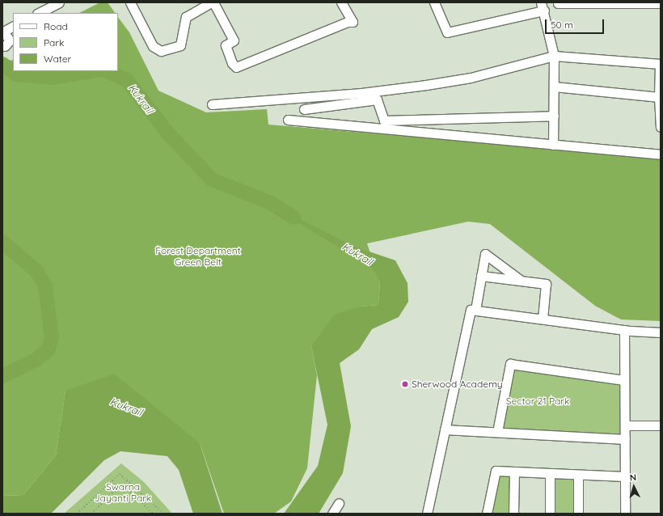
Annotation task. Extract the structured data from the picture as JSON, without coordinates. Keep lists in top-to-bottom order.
{
  "water": ["Kukrail"],
  "parks": ["Forest Department Green Belt", "Sector 21 Park", "Swarna Jayanti Park"],
  "places": ["Sherwood Academy"],
  "legend": ["Road", "Park", "Water"],
  "scale_bar": "50 m",
  "north": "top"
}
